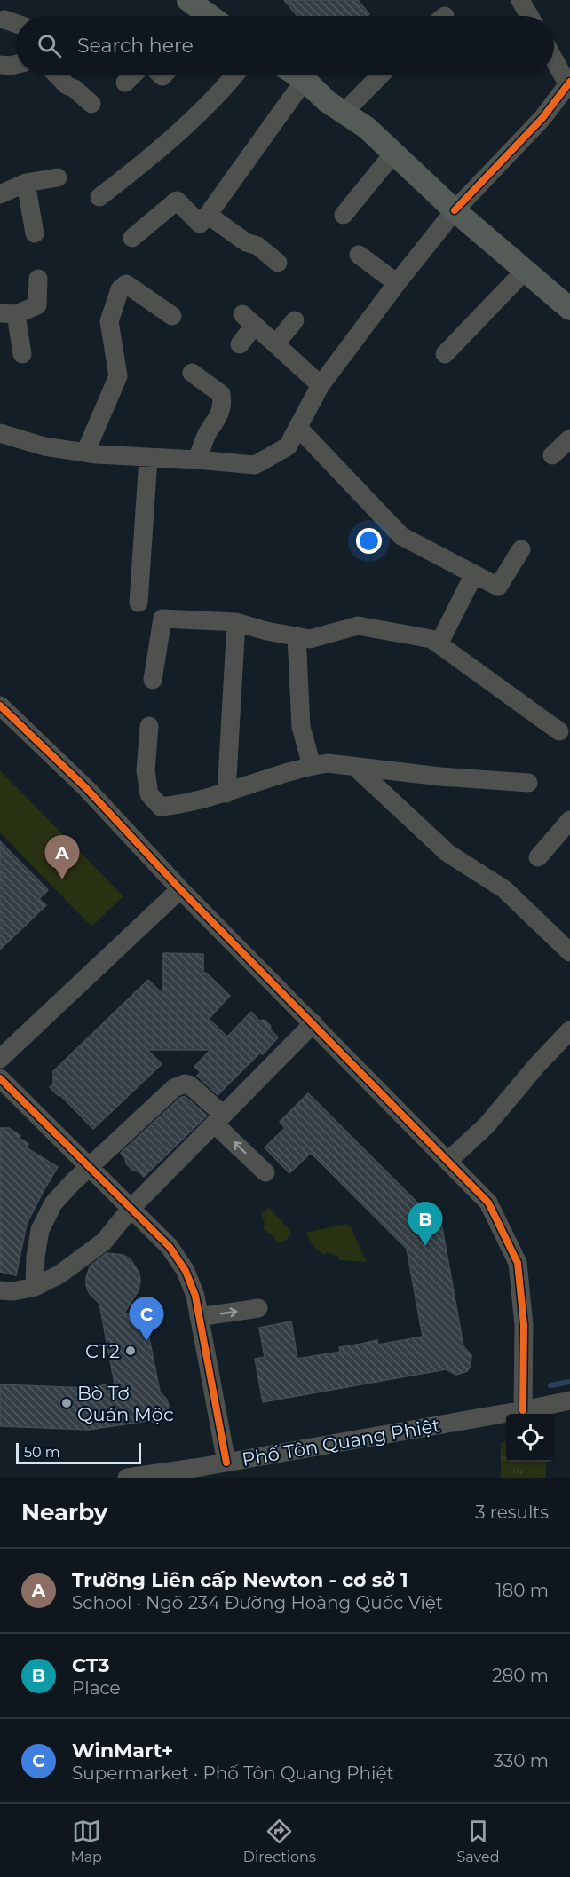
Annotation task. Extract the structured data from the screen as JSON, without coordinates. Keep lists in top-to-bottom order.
{
  "streets": {
    "street": ["Phố Tôn Quang Phiệt"]
  },
  "places": ["CT2", "Bò Tơ Quán Mộc"],
  "scale_bar": "50 m",
  "page": {
    "search": "Search here",
    "pins": ["A", "B", "C"],
    "scale": "50 m",
    "heading": ["Nearby", "3 results"],
    "list": [
      {
        "mark": "A",
        "name": "Trường Liên cấp Newton - cơ sở 1",
        "note": "School · Ngõ 234 Đường Hoàng Quốc Việt",
        "value": "180 m"
      },
      {
        "mark": "B",
        "name": "CT3",
        "note": "Place",
        "value": "280 m"
      },
      {
        "mark": "C",
        "name": "WinMart+",
        "note": "Supermarket · Phố Tôn Quang Phiệt",
        "value": "330 m"
      }
    ],
    "nav": ["Map", "Directions", "Saved"]
  }
}
